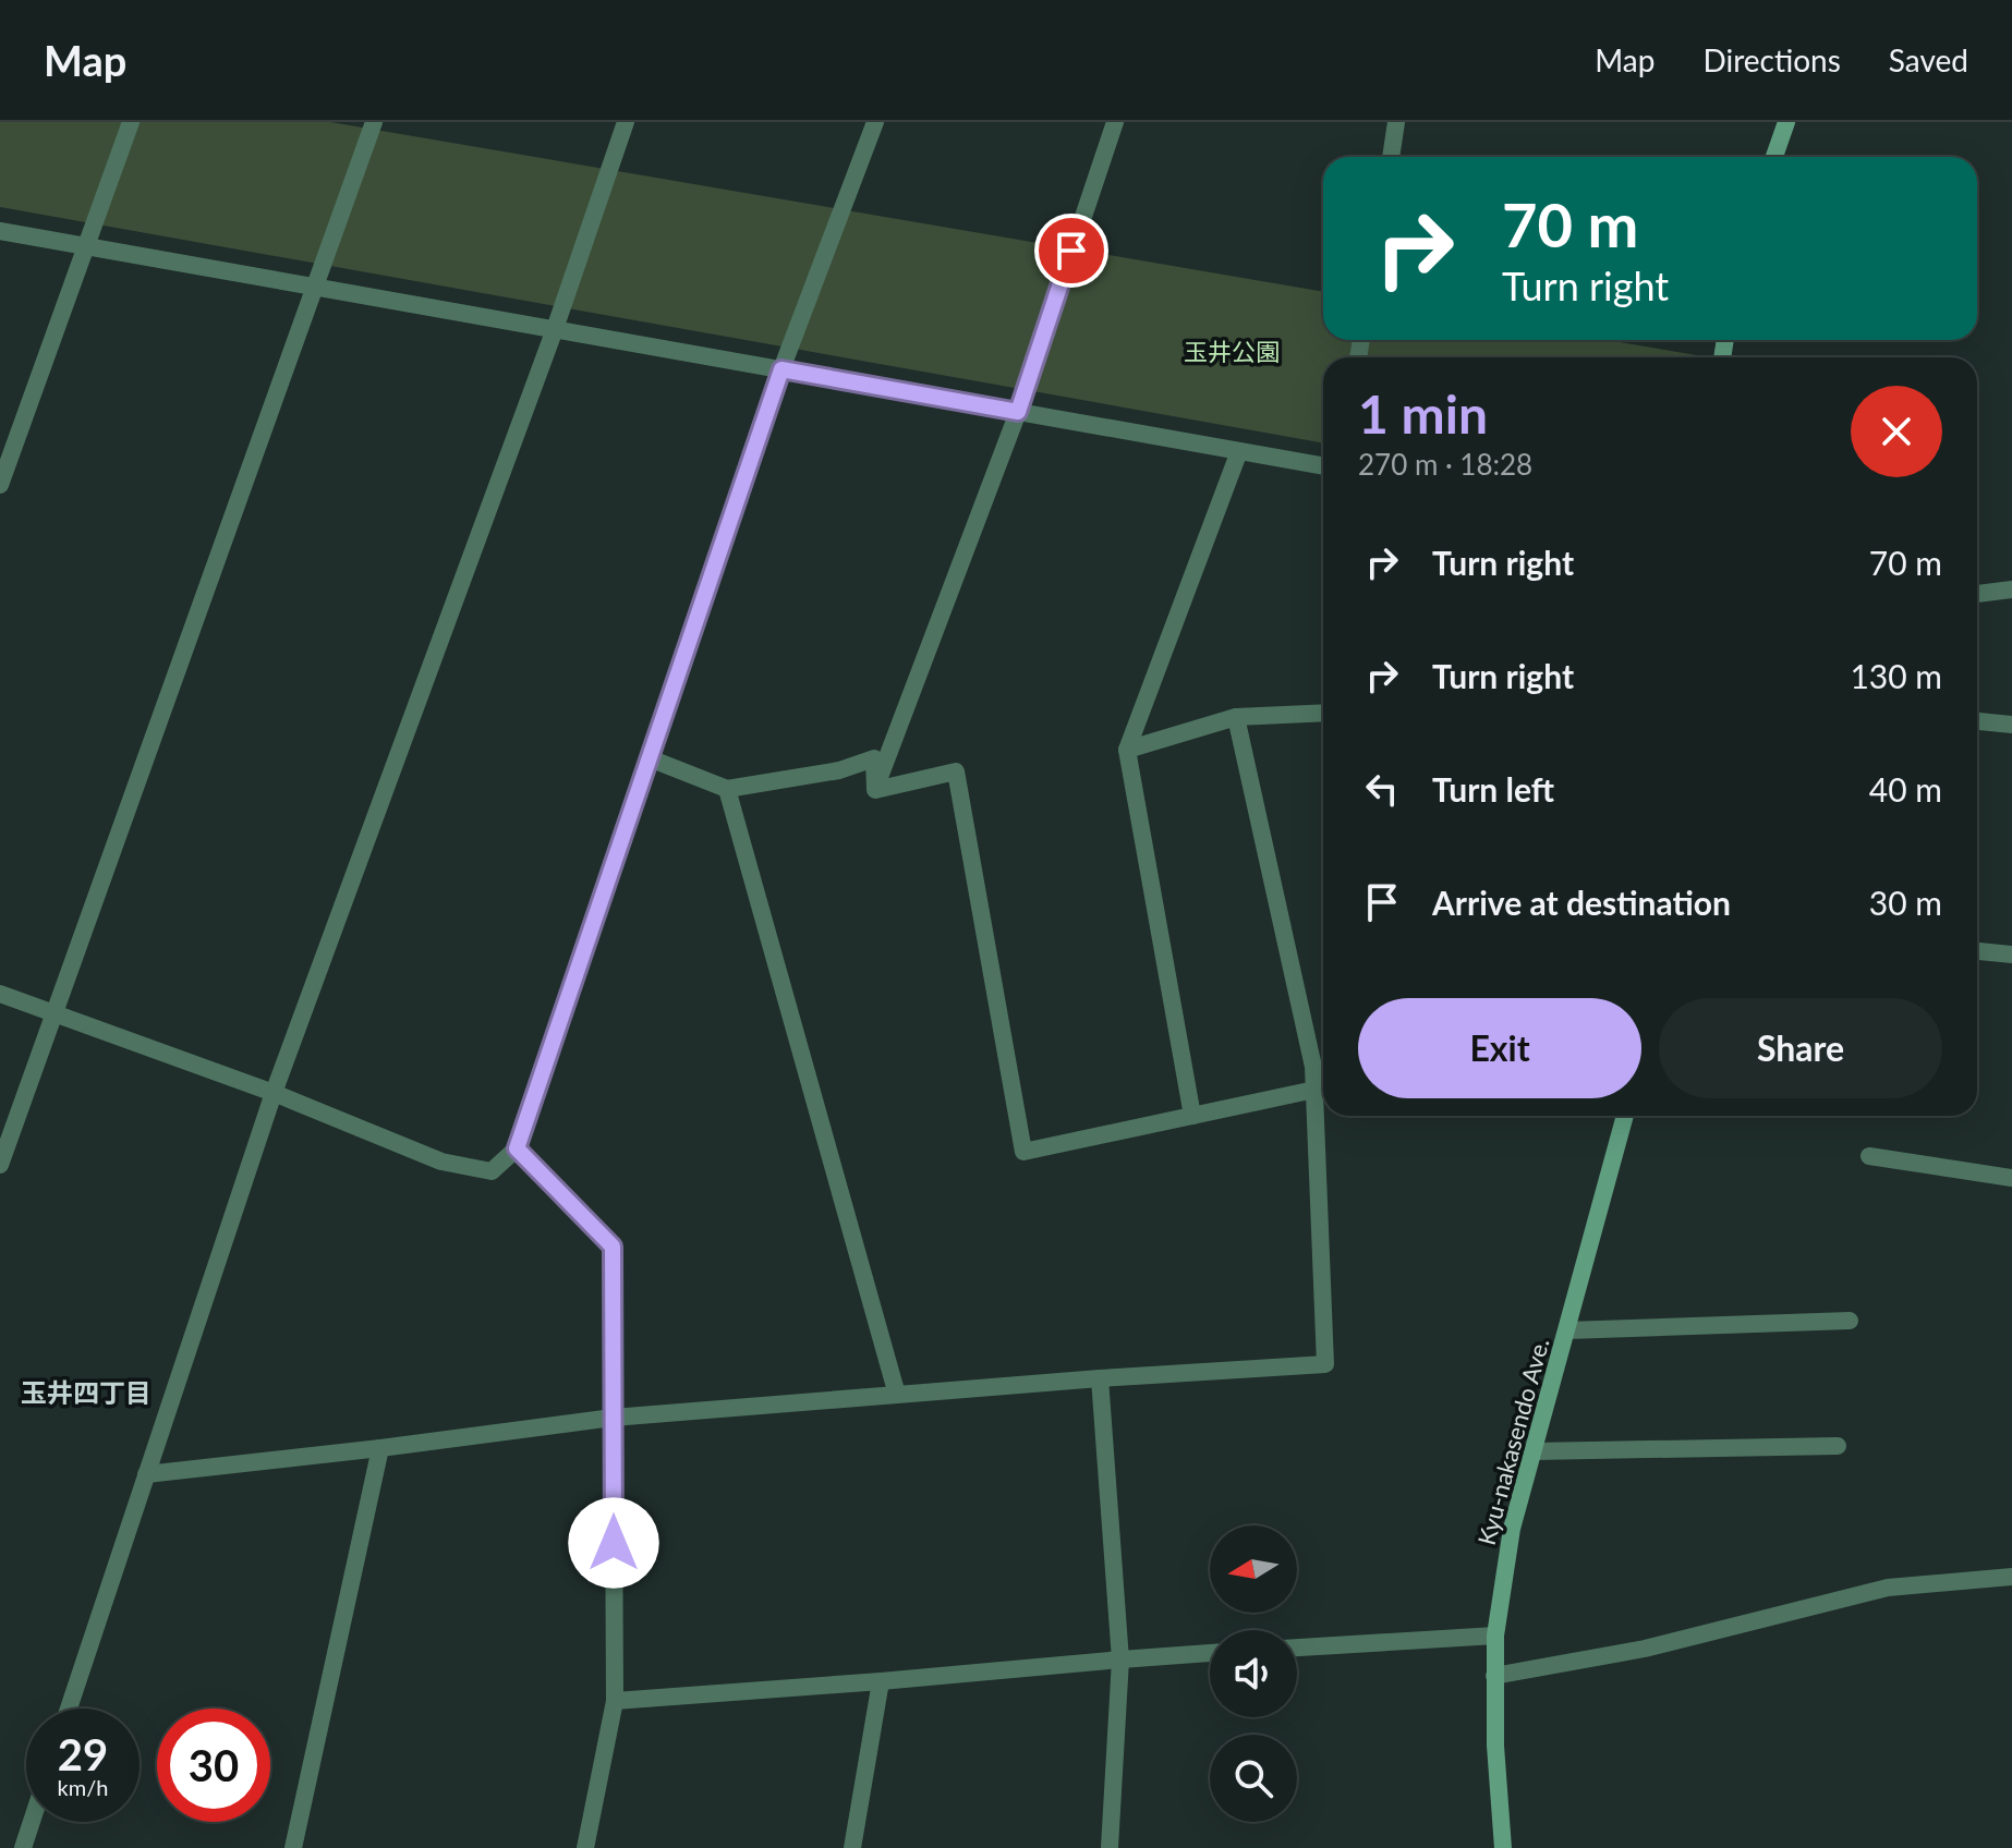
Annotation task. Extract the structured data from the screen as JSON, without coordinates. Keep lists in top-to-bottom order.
{
  "streets": {
    "main road": ["Kyu-nakasendo Ave."]
  },
  "districts": ["玉井四丁目"],
  "parks": ["玉井公園"],
  "north": "left",
  "page": {
    "header": "Map",
    "nav": ["Map", "Directions", "Saved"],
    "turn": ["70 m", "Turn right"],
    "heading": ["1 min", "270 m · 18:28"],
    "list": [
      {
        "name": "Turn right",
        "value": "70 m"
      },
      {
        "name": "Turn right",
        "value": "130 m"
      },
      {
        "name": "Turn left",
        "value": "40 m"
      },
      {
        "name": "Arrive at destination",
        "value": "30 m"
      }
    ],
    "buttons": ["Exit", "Share"],
    "speed": "29 km/h",
    "limit": "30"
  }
}
